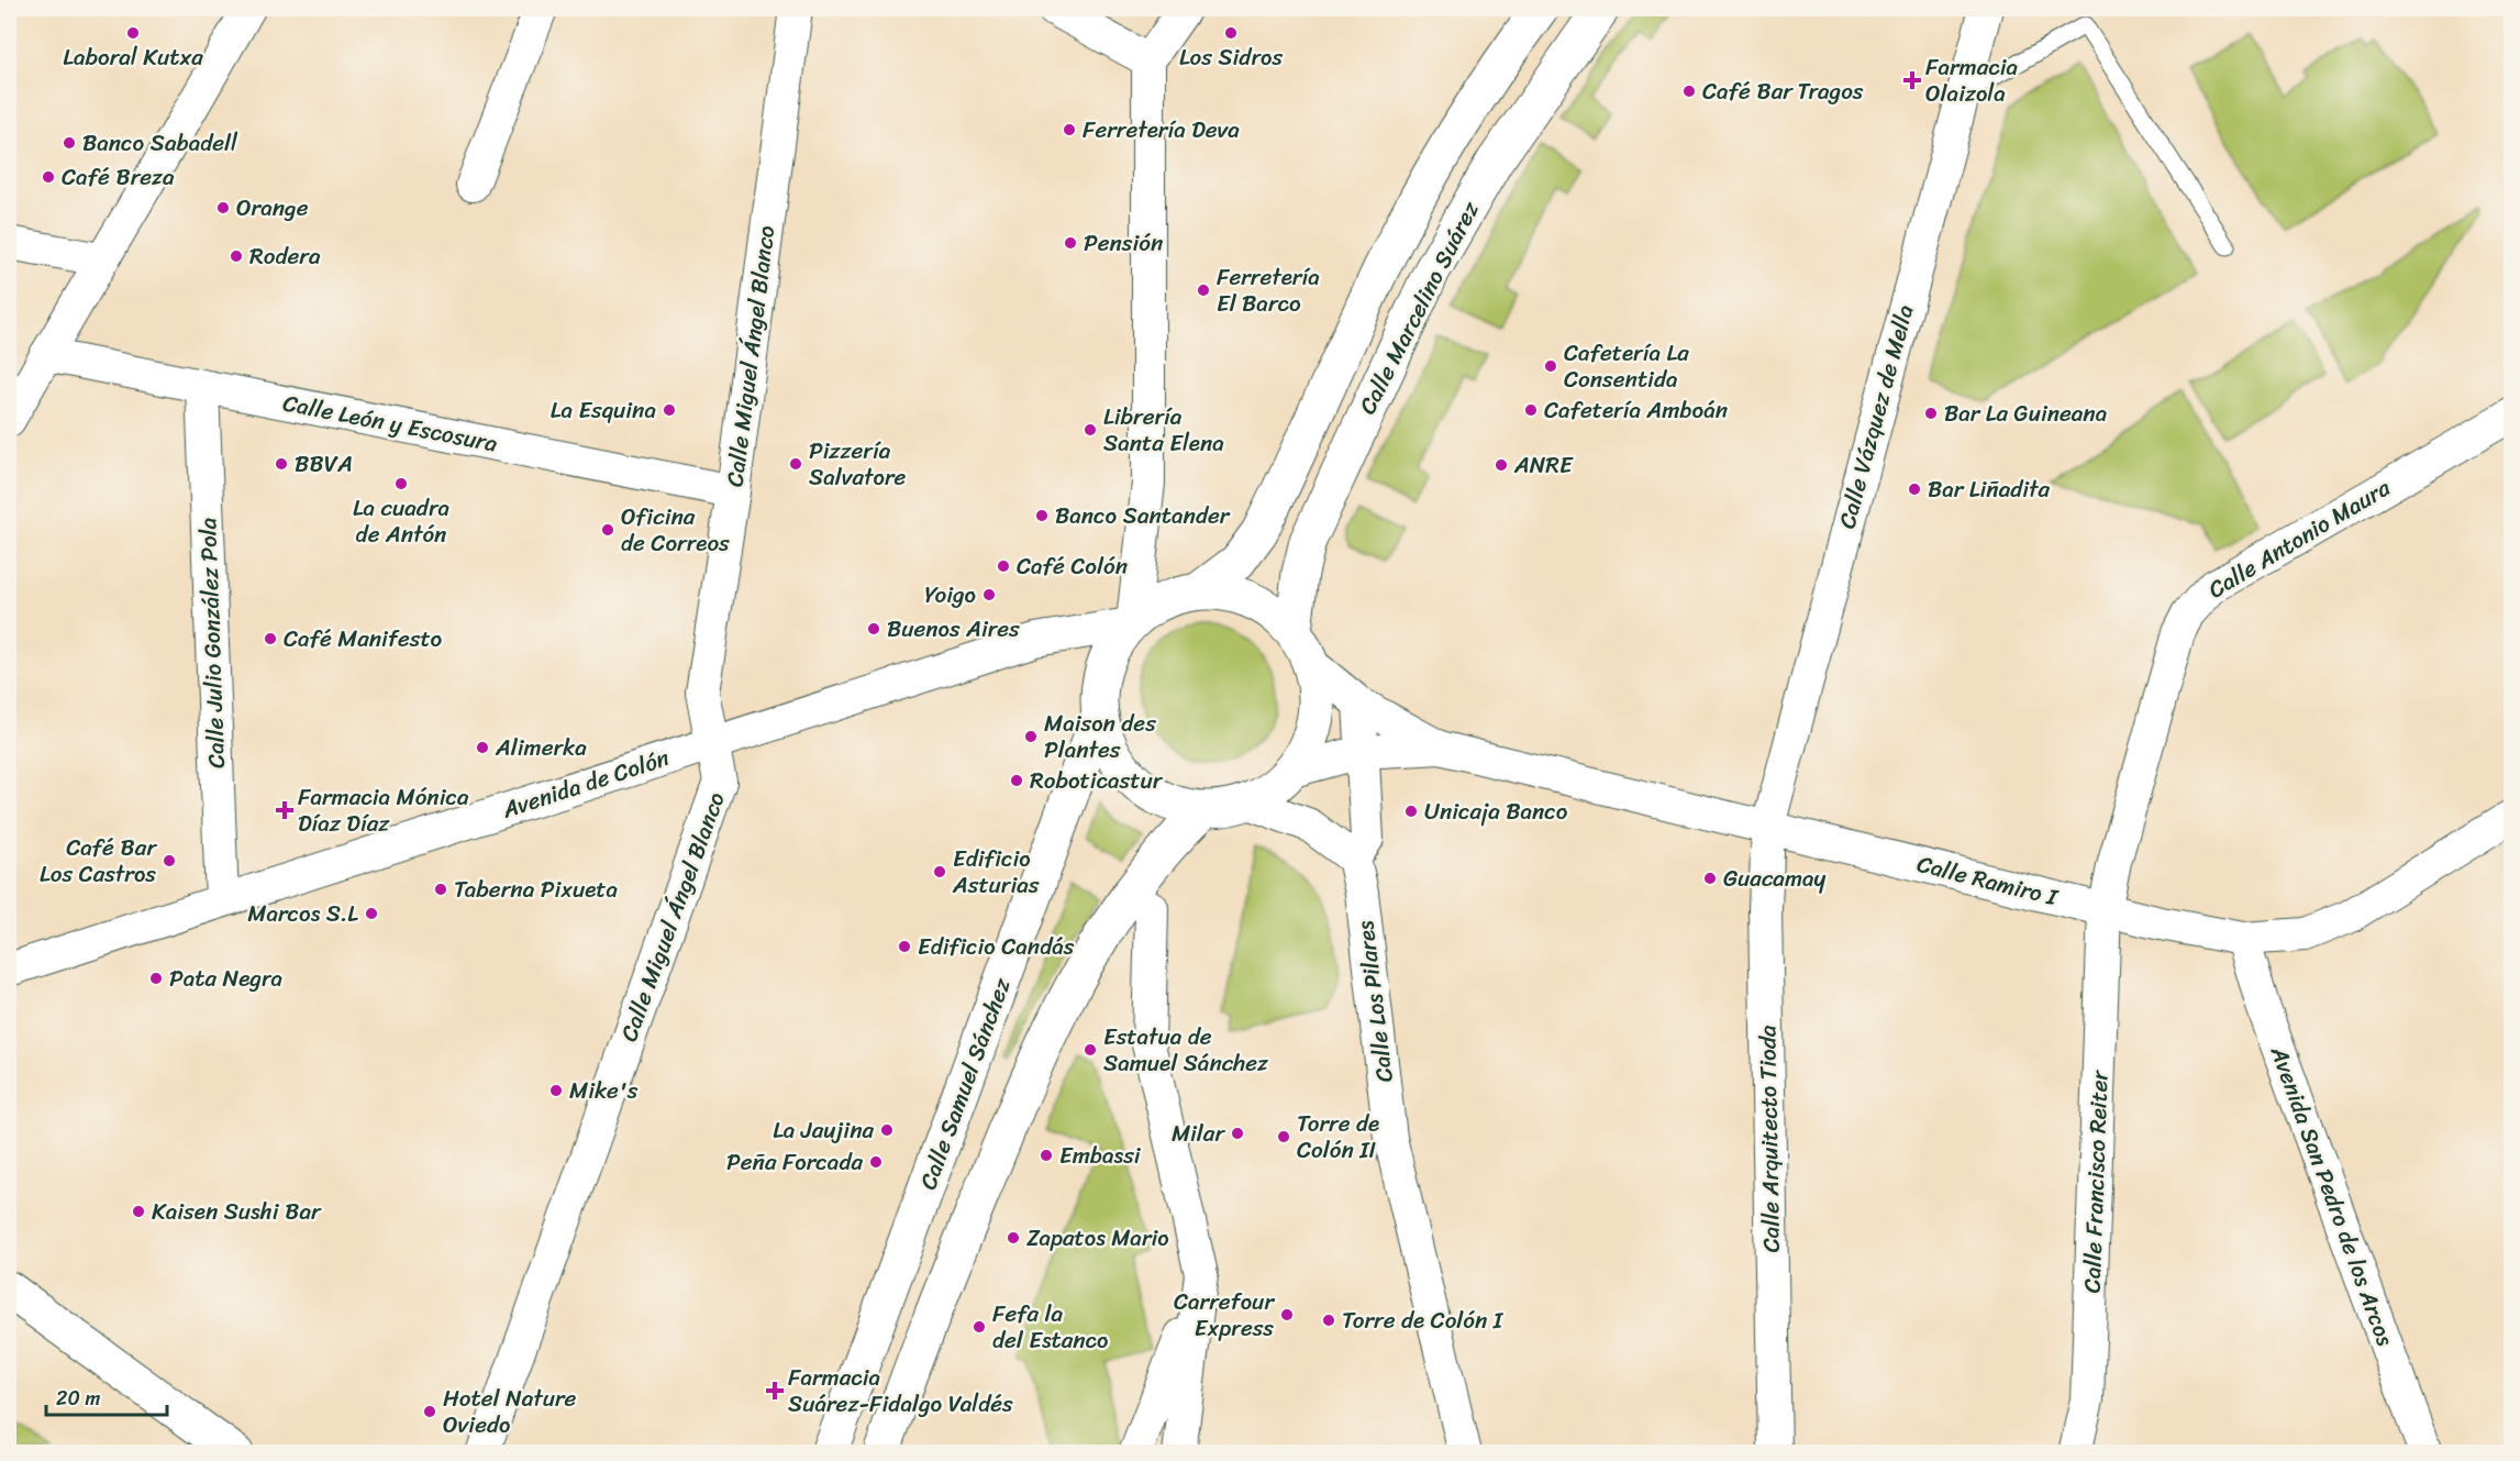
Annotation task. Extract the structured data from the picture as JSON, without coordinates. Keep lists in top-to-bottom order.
{
  "streets": {
    "main road": ["Calle Marcelino Suárez", "Calle Samuel Sánchez"],
    "street": [
      "Calle Miguel Ángel Blanco",
      "Calle Vázquez de Mella",
      "Calle León y Escosura",
      "Calle Antonio Maura",
      "Calle Julio González Pola",
      "Avenida de Colón",
      "Calle Ramiro I",
      "Calle Los Pilares",
      "Calle Arquitecto Tioda",
      "Calle Francisco Reiter",
      "Avenida San Pedro de los Arcos"
    ]
  },
  "crossings": [
    ["Calle Marcelino Suárez", "Avenida de Colón"],
    ["Calle Marcelino Suárez", "Calle Ramiro I"],
    ["Calle Marcelino Suárez", "Calle Samuel Sánchez"],
    ["Calle Miguel Ángel Blanco", "Calle León y Escosura"],
    ["Calle Miguel Ángel Blanco", "Avenida de Colón"],
    ["Calle Vázquez de Mella", "Calle Ramiro I"],
    ["Calle Vázquez de Mella", "Calle Arquitecto Tioda"],
    ["Calle León y Escosura", "Calle Julio González Pola"],
    ["Calle Antonio Maura", "Calle Ramiro I"],
    ["Calle Antonio Maura", "Calle Francisco Reiter"],
    ["Calle Julio González Pola", "Avenida de Colón"],
    ["Avenida de Colón", "Calle Ramiro I"],
    ["Avenida de Colón", "Calle Samuel Sánchez"],
    ["Calle Ramiro I", "Calle Samuel Sánchez"],
    ["Calle Ramiro I", "Calle Arquitecto Tioda"],
    ["Calle Ramiro I", "Calle Francisco Reiter"],
    ["Calle Ramiro I", "Avenida San Pedro de los Arcos"]
  ],
  "places": {
    "other": [
      "Laboral Kutxa",
      "Los Sidros",
      "Café Bar Tragos",
      "Ferretería Deva",
      "Banco Sabadell",
      "Café Breza",
      "Orange",
      "Pensión",
      "Rodera",
      "Ferretería El Barco",
      "Cafetería La Consentida",
      "La Esquina",
      "Cafetería Amboán",
      "Bar La Guineana",
      "Librería Santa Elena",
      "BBVA",
      "Pizzería Salvatore",
      "ANRE",
      "La cuadra de Antón",
      "Bar Liñadita",
      "Banco Santander",
      "Oficina de Correos",
      "Café Colón",
      "Yoigo",
      "Buenos Aires",
      "Café Manifesto",
      "Maison des Plantes",
      "Alimerka",
      "Roboticastur",
      "Unicaja Banco",
      "Café Bar Los Castros",
      "Edificio Asturias",
      "Guacamay",
      "Taberna Pixueta",
      "Marcos S.L",
      "Edificio Candás",
      "Pata Negra",
      "Estatua de Samuel Sánchez",
      "Mike's",
      "La Jaujina",
      "Milar",
      "Torre de Colón II",
      "Embassi",
      "Peña Forcada",
      "Kaisen Sushi Bar",
      "Zapatos Mario",
      "Carrefour Express",
      "Torre de Colón I",
      "Fefa la del Estanco",
      "Hotel Nature Oviedo"
    ],
    "health": ["Farmacia Olaizola", "Farmacia Mónica Díaz Díaz", "Farmacia Suárez-Fidalgo Valdés"]
  },
  "scale_bar": "20 m"
}
